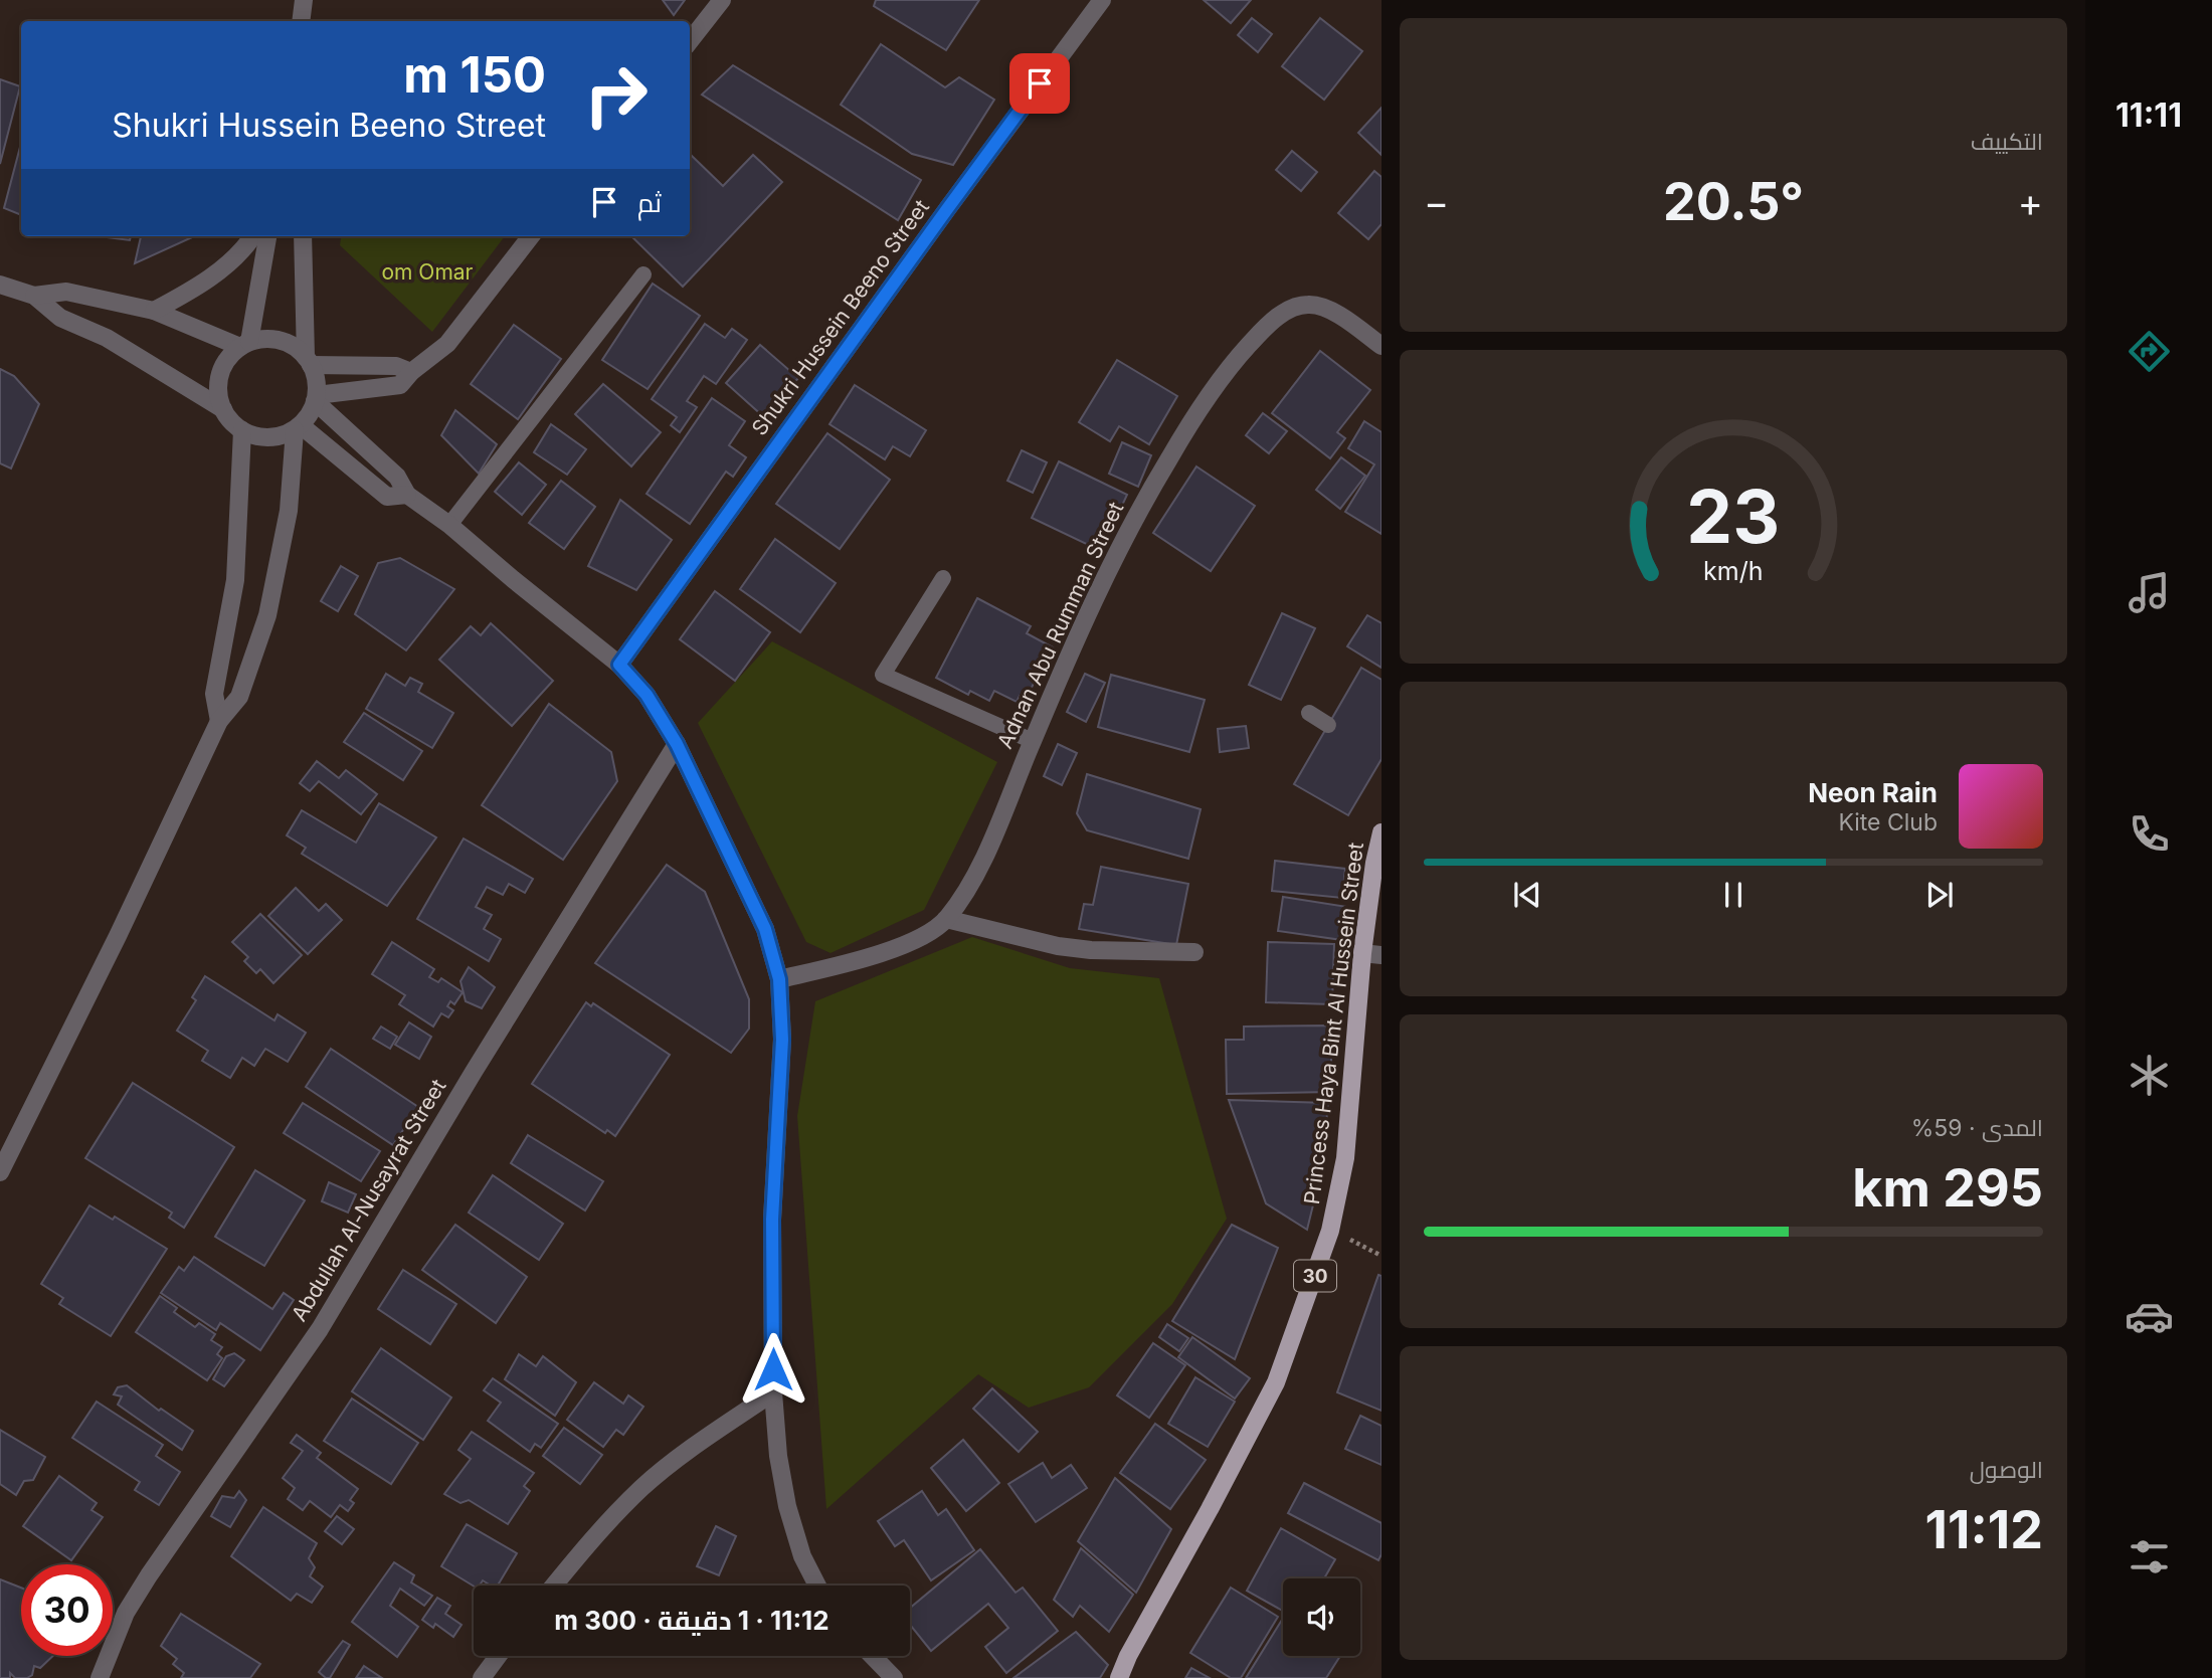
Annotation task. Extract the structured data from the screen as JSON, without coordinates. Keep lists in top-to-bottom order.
{
  "streets": {
    "main road": ["Princess Haya Bint Al Hussein Street", "30"],
    "street": ["Shukri Hussein Beeno Street", "Adnan Abu Rumman Street", "Abdullah Al-Nusayrat Street"]
  },
  "parks": ["om Omar"],
  "page": {
    "tabs": "11:11",
    "tile": [
      "التكييف",
      ["المدى · 59%", "295 km"],
      ["الوصول", "11:12"]
    ],
    "turn": ["150 m", "Shukri Hussein Beeno Street"],
    "then": "ثم",
    "heat": ["−", "20.5°", "+"],
    "song": ["Neon Rain", "Kite Club"],
    "limit": "30",
    "trip": "11:12 · 1 دقيقة · 300 m",
    "gauge": ["23", "km/h"]
  }
}
